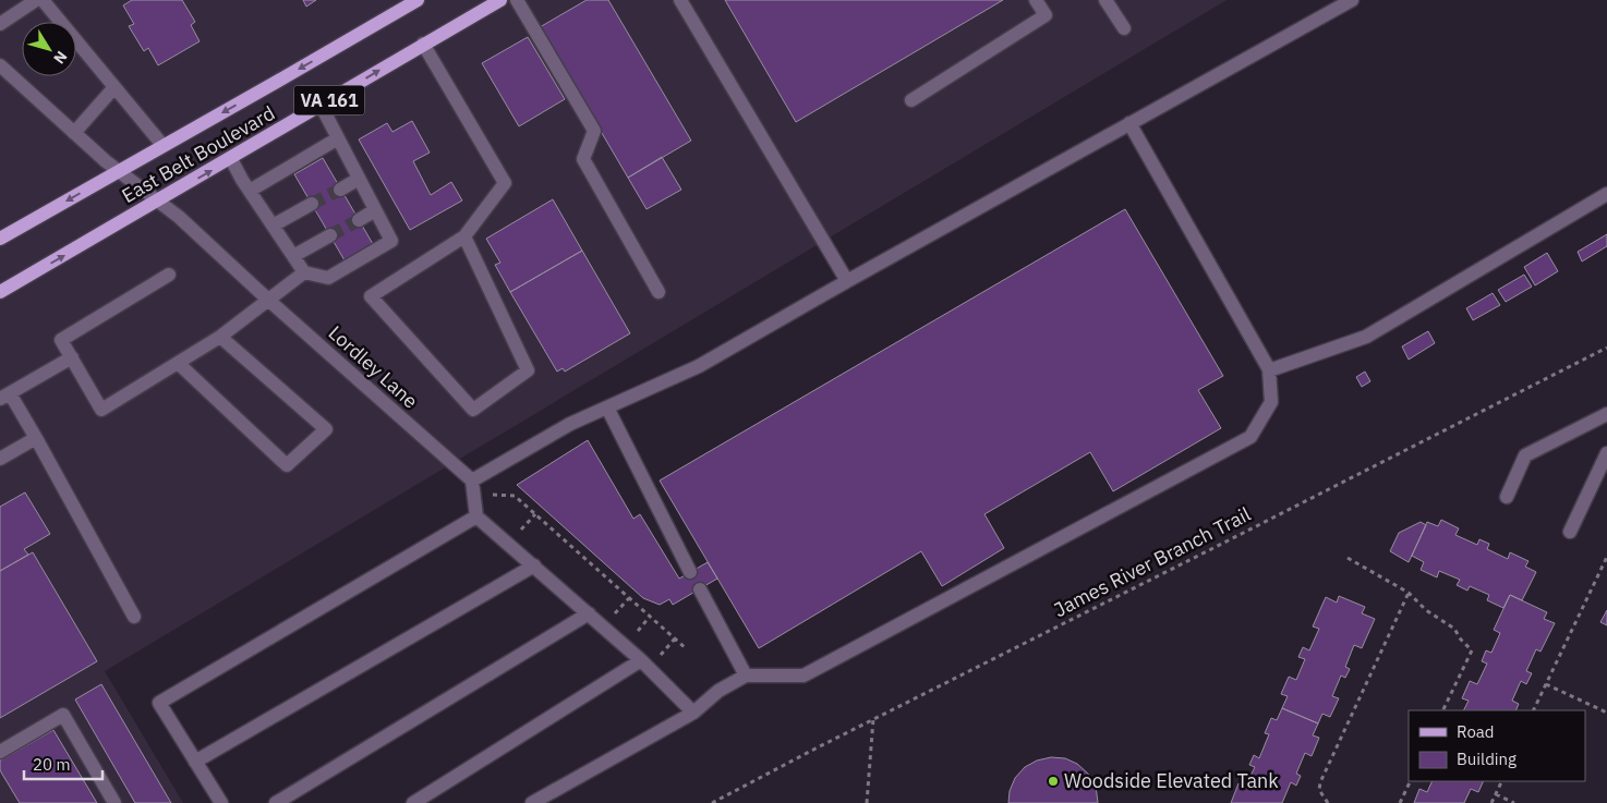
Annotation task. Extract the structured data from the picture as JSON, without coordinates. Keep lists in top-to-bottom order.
{
  "streets": {
    "main road": ["VA 161", "East Belt Boulevard"],
    "street": ["Lordley Lane"],
    "path": ["James River Branch Trail"]
  },
  "crossings": [
    ["East Belt Boulevard", "Lordley Lane"]
  ],
  "places": ["Woodside Elevated Tank"],
  "legend": ["Road", "Building"],
  "scale_bar": "20 m",
  "north": "bottom right"
}
